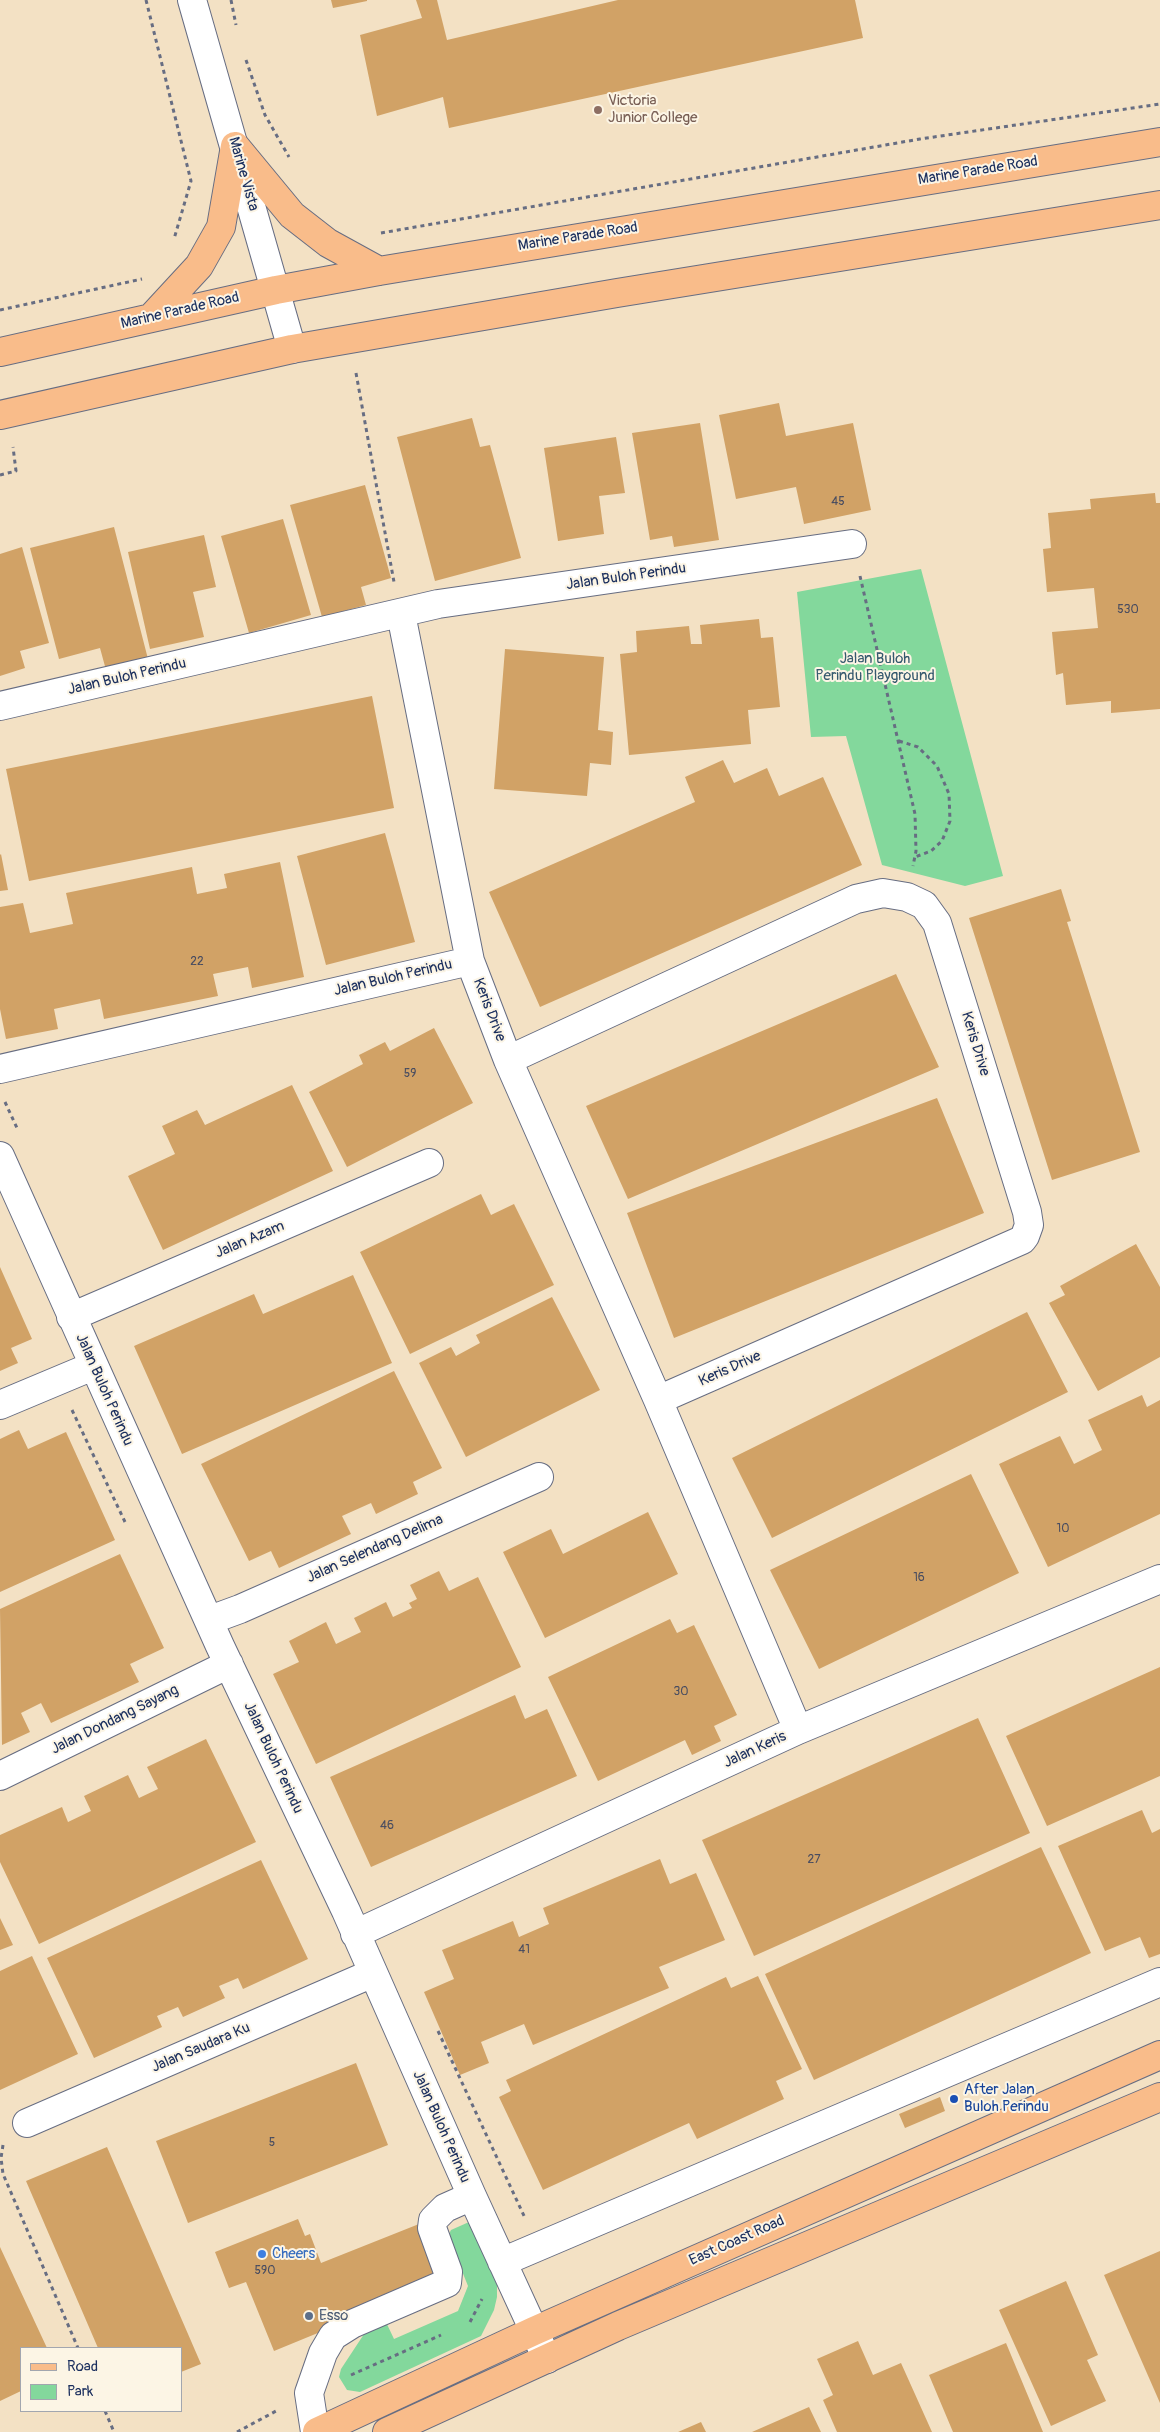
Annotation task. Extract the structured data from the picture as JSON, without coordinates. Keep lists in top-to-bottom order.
{
  "streets": {
    "main road": ["Marine Parade Road", "East Coast Road"],
    "street": [
      "Marine Vista",
      "Jalan Buloh Perindu",
      "Keris Drive",
      "Jalan Azam",
      "Jalan Selendang Delima",
      "Jalan Dondang Sayang",
      "Jalan Keris",
      "Jalan Saudara Ku"
    ]
  },
  "crossings": [
    ["Marine Parade Road", "Marine Vista"],
    ["Jalan Buloh Perindu", "Keris Drive"],
    ["Jalan Buloh Perindu", "Jalan Azam"],
    ["Jalan Buloh Perindu", "Jalan Selendang Delima"],
    ["Jalan Buloh Perindu", "Jalan Dondang Sayang"],
    ["Jalan Buloh Perindu", "Jalan Keris"],
    ["Jalan Buloh Perindu", "Jalan Saudara Ku"],
    ["Jalan Buloh Perindu", "East Coast Road"],
    ["Keris Drive", "Jalan Keris"]
  ],
  "parks": ["Jalan Buloh Perindu Playground"],
  "places": [
    "Victoria Junior College",
    "After Jalan Buloh Perindu",
    "Cheers",
    "Esso"
  ],
  "house_numbers": [
    "45",
    "530",
    "22",
    "59",
    "10",
    "16",
    "30",
    "46",
    "27",
    "41",
    "5",
    "590"
  ],
  "legend": ["Road", "Park"]
}
